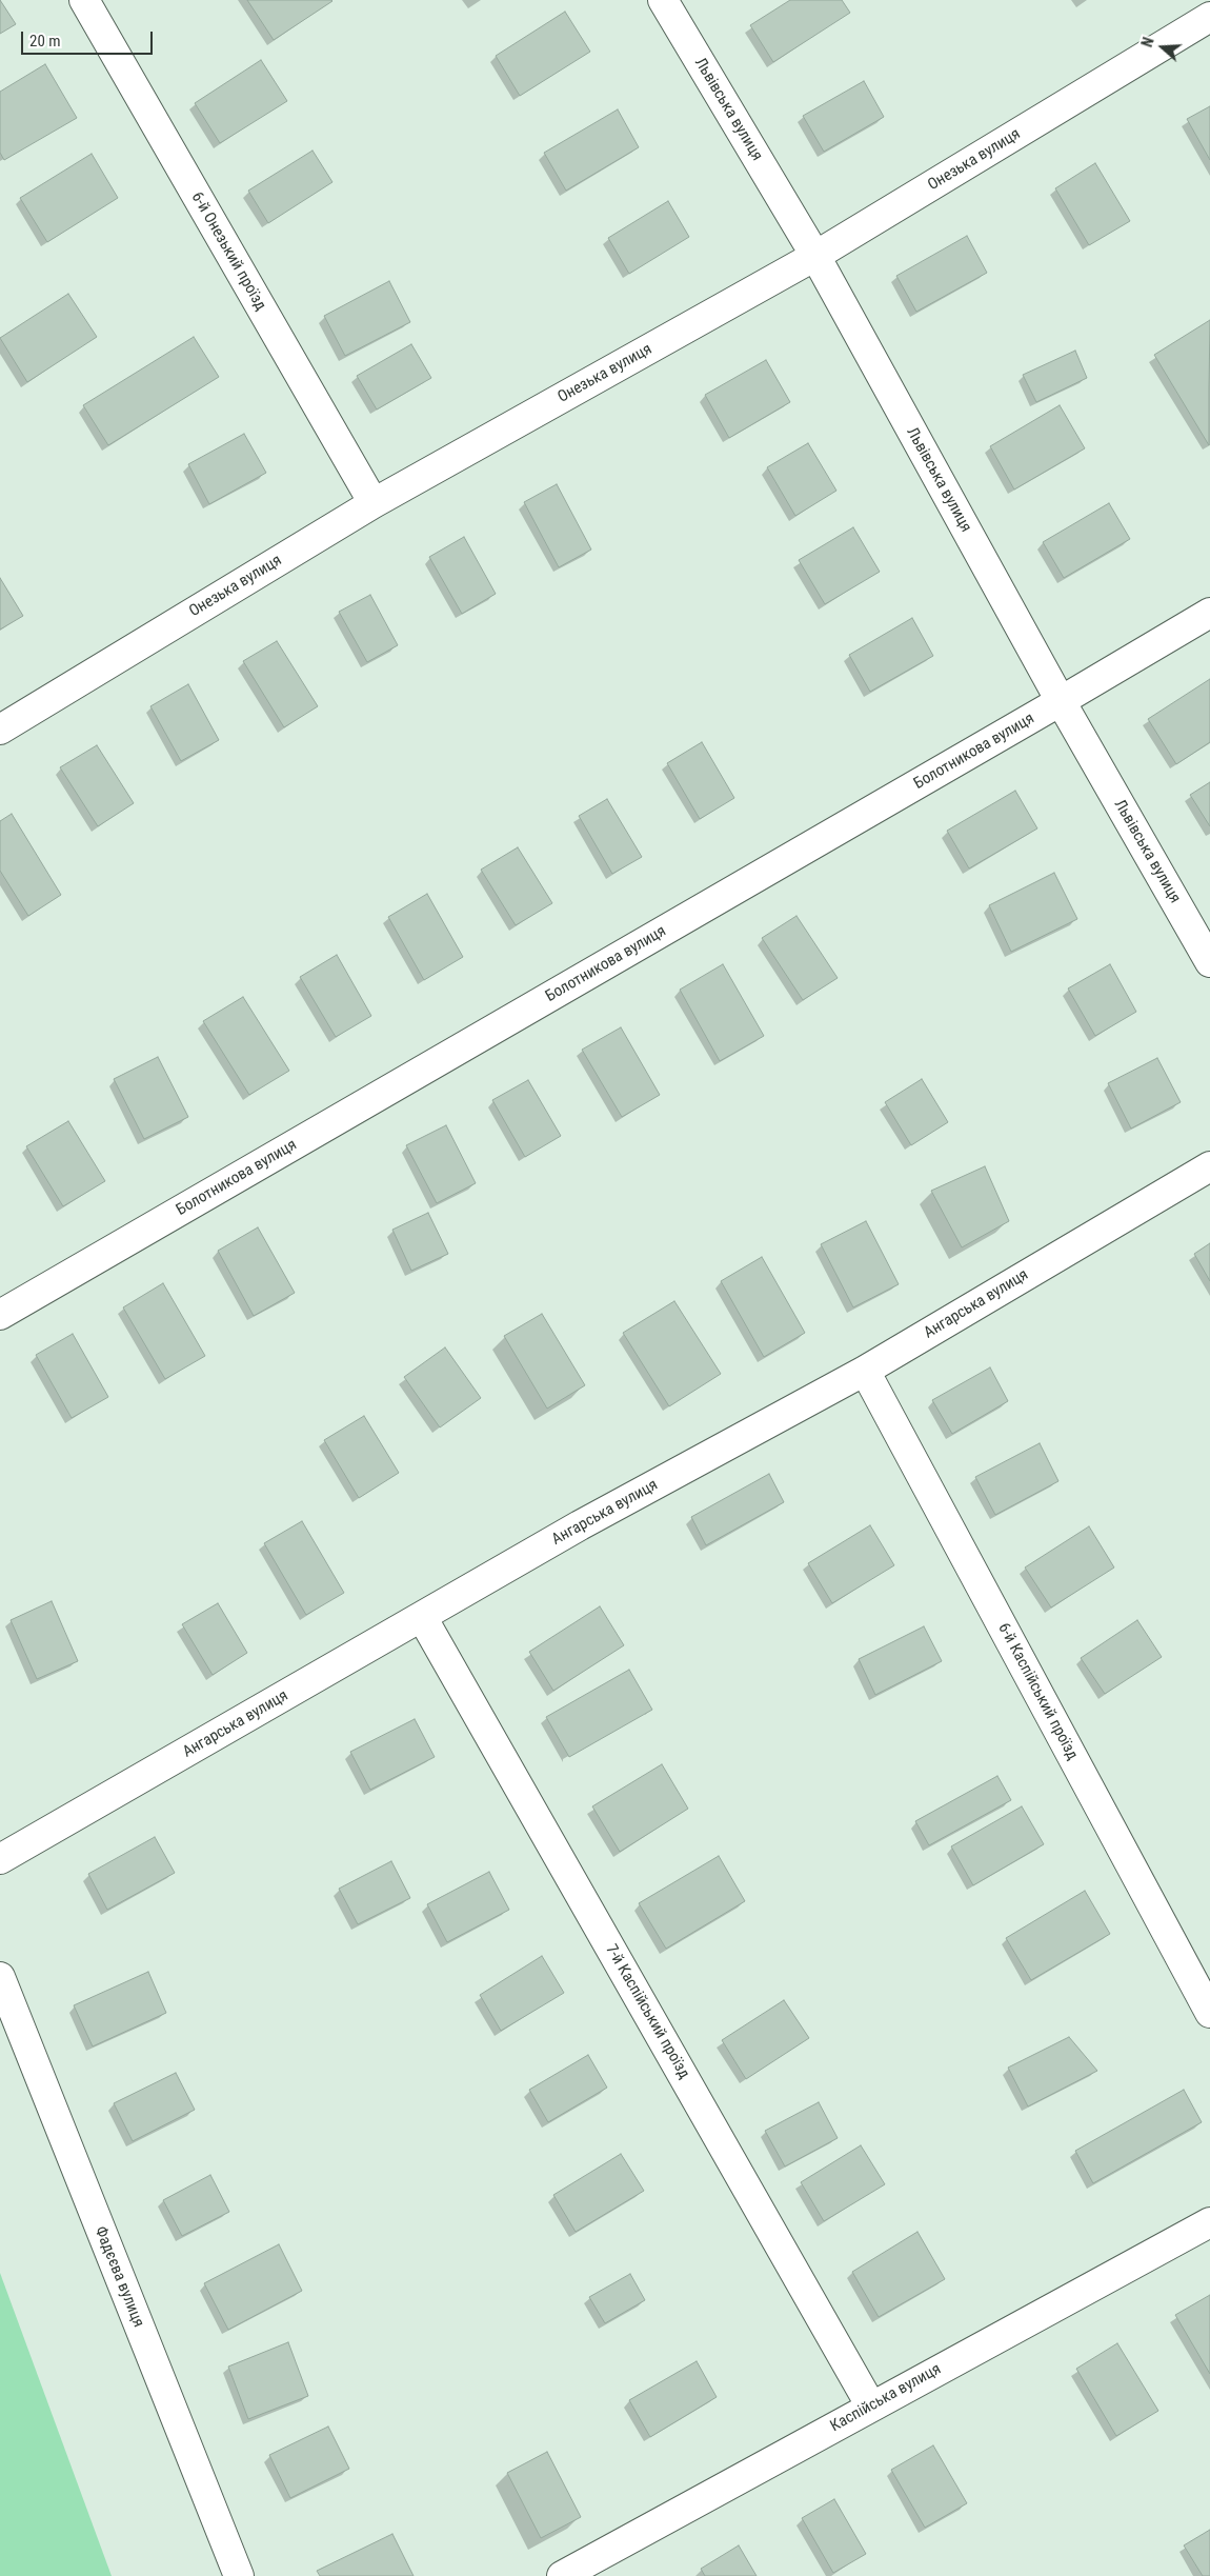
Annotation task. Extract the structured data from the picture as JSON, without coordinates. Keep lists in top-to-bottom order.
{
  "streets": {
    "street": [
      "Львівська вулиця",
      "Онезька вулиця",
      "6-й Онезький проїзд",
      "Болотникова вулиця",
      "Ангарська вулиця",
      "6-й Каспійський проїзд",
      "7-й Каспійський проїзд",
      "Фадєєва вулиця",
      "Каспійська вулиця"
    ]
  },
  "crossings": [
    ["Львівська вулиця", "Онезька вулиця"],
    ["Львівська вулиця", "Болотникова вулиця"],
    ["Онезька вулиця", "6-й Онезький проїзд"],
    ["Ангарська вулиця", "6-й Каспійський проїзд"],
    ["Ангарська вулиця", "7-й Каспійський проїзд"],
    ["7-й Каспійський проїзд", "Каспійська вулиця"]
  ],
  "scale_bar": "20 m",
  "north": "left"
}
